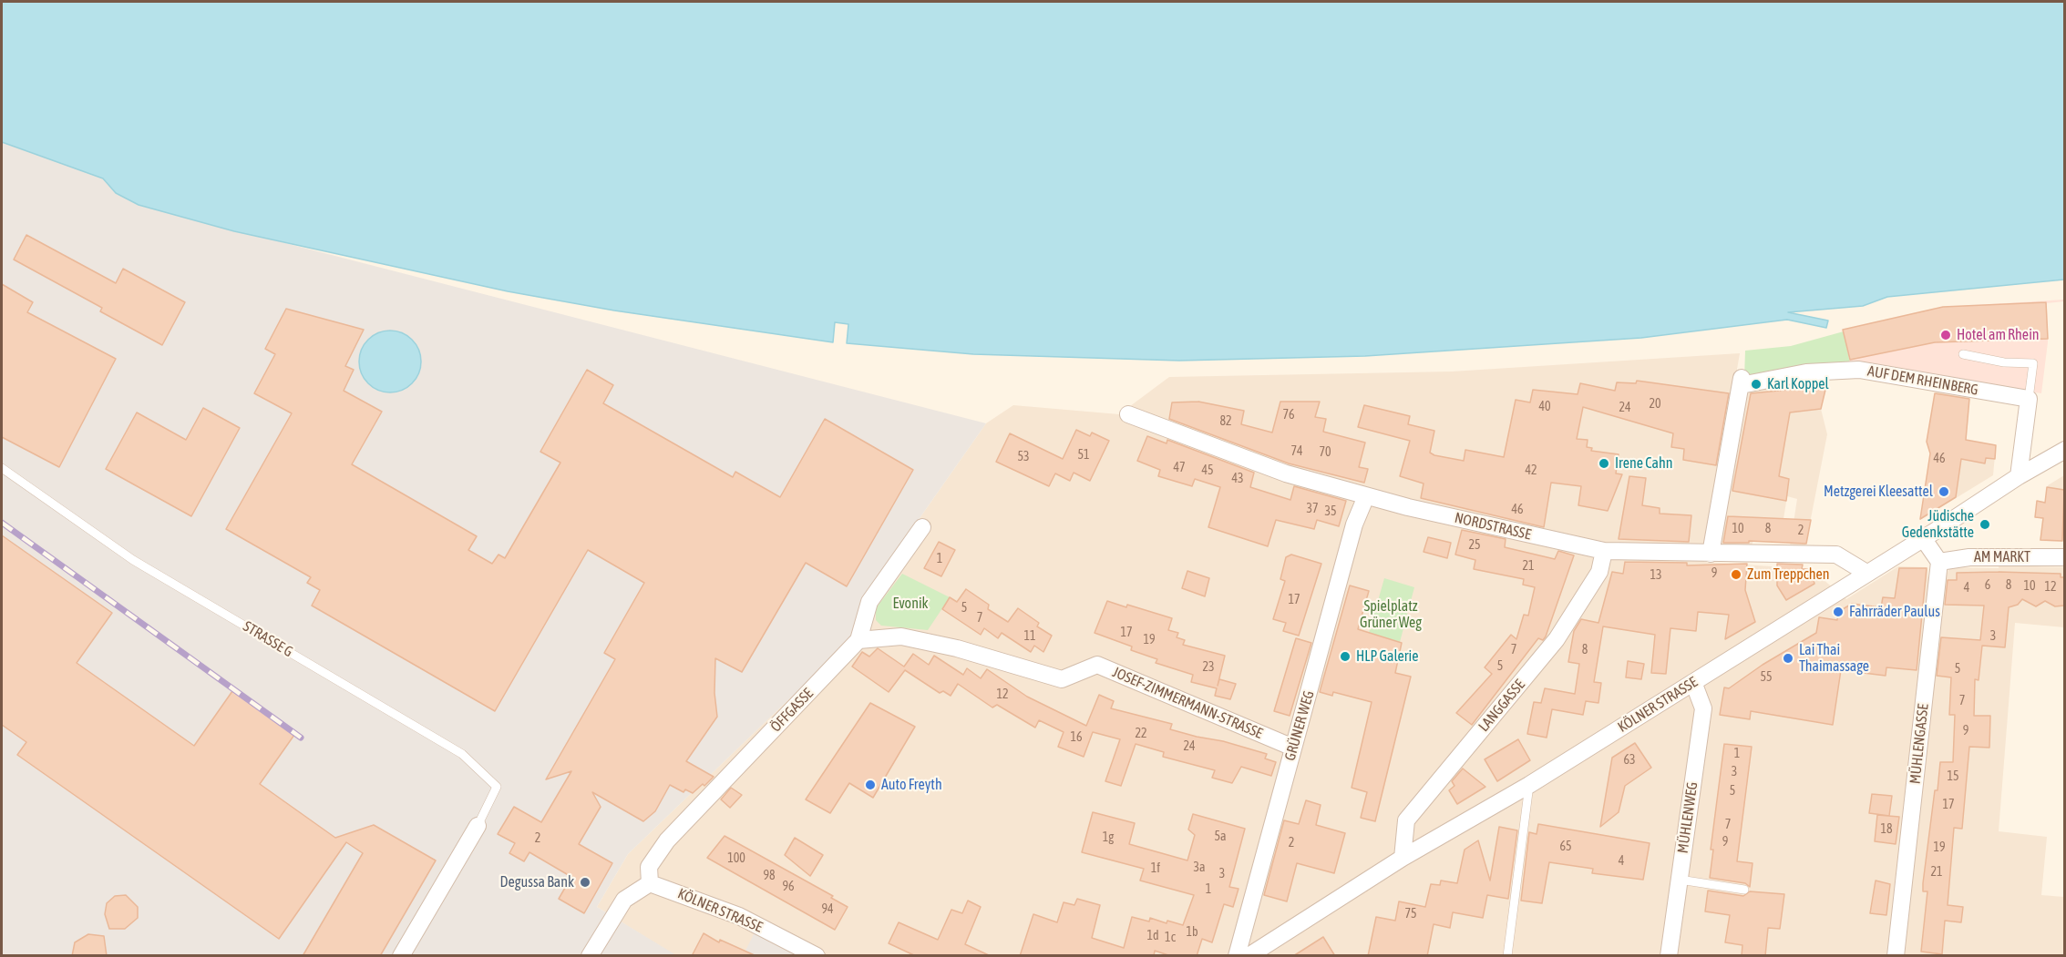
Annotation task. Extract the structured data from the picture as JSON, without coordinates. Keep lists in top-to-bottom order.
{
  "streets": {
    "street": [
      "AUF DEM RHEINBERG",
      "NORDSTRASSE",
      "AM MARKT",
      "JOSEF-ZIMMERMANN-STRASSE",
      "KÖLNER STRASSE",
      "LANGGASSE",
      "ÖFFGASSE",
      "GRÜNER WEG",
      "MÜHLENGASSE",
      "MÜHLENWEG"
    ],
    "lane": ["STRASSE G"]
  },
  "crossings": [
    ["AUF DEM RHEINBERG", "NORDSTRASSE"],
    ["NORDSTRASSE", "KÖLNER STRASSE"],
    ["NORDSTRASSE", "LANGGASSE"],
    ["NORDSTRASSE", "GRÜNER WEG"],
    ["AM MARKT", "MÜHLENGASSE"],
    ["JOSEF-ZIMMERMANN-STRASSE", "ÖFFGASSE"],
    ["JOSEF-ZIMMERMANN-STRASSE", "GRÜNER WEG"],
    ["KÖLNER STRASSE", "LANGGASSE"],
    ["KÖLNER STRASSE", "ÖFFGASSE"],
    ["KÖLNER STRASSE", "MÜHLENWEG"]
  ],
  "parks": ["Evonik", "Spielplatz Grüner Weg"],
  "places": [
    "Hotel am Rhein",
    "Karl Koppel",
    "Irene Cahn",
    "Metzgerei Kleesattel",
    "Jüdische Gedenkstätte",
    "Zum Treppchen",
    "Fahrräder Paulus",
    "HLP Galerie",
    "Lai Thai Thaimassage",
    "Auto Freyth",
    "Degussa Bank"
  ],
  "house_numbers": [
    "20",
    "40",
    "24",
    "76",
    "82",
    "74",
    "70",
    "51",
    "53",
    "46",
    "47",
    "45",
    "42",
    "43",
    "37",
    "46",
    "35",
    "10",
    "8",
    "2",
    "25",
    "1",
    "21",
    "9",
    "13",
    "6",
    "8",
    "10",
    "12",
    "4",
    "17",
    "5",
    "7",
    "17",
    "11",
    "3",
    "19",
    "7",
    "8",
    "5",
    "23",
    "5",
    "55",
    "12",
    "7",
    "9",
    "22",
    "16",
    "24",
    "1",
    "63",
    "3",
    "15",
    "5",
    "17",
    "7",
    "18",
    "5a",
    "1g",
    "2",
    "9",
    "2",
    "65",
    "19",
    "100",
    "4",
    "3a",
    "1f",
    "21",
    "3",
    "98",
    "96",
    "1",
    "94",
    "75",
    "1b",
    "1d",
    "1c"
  ]
}
